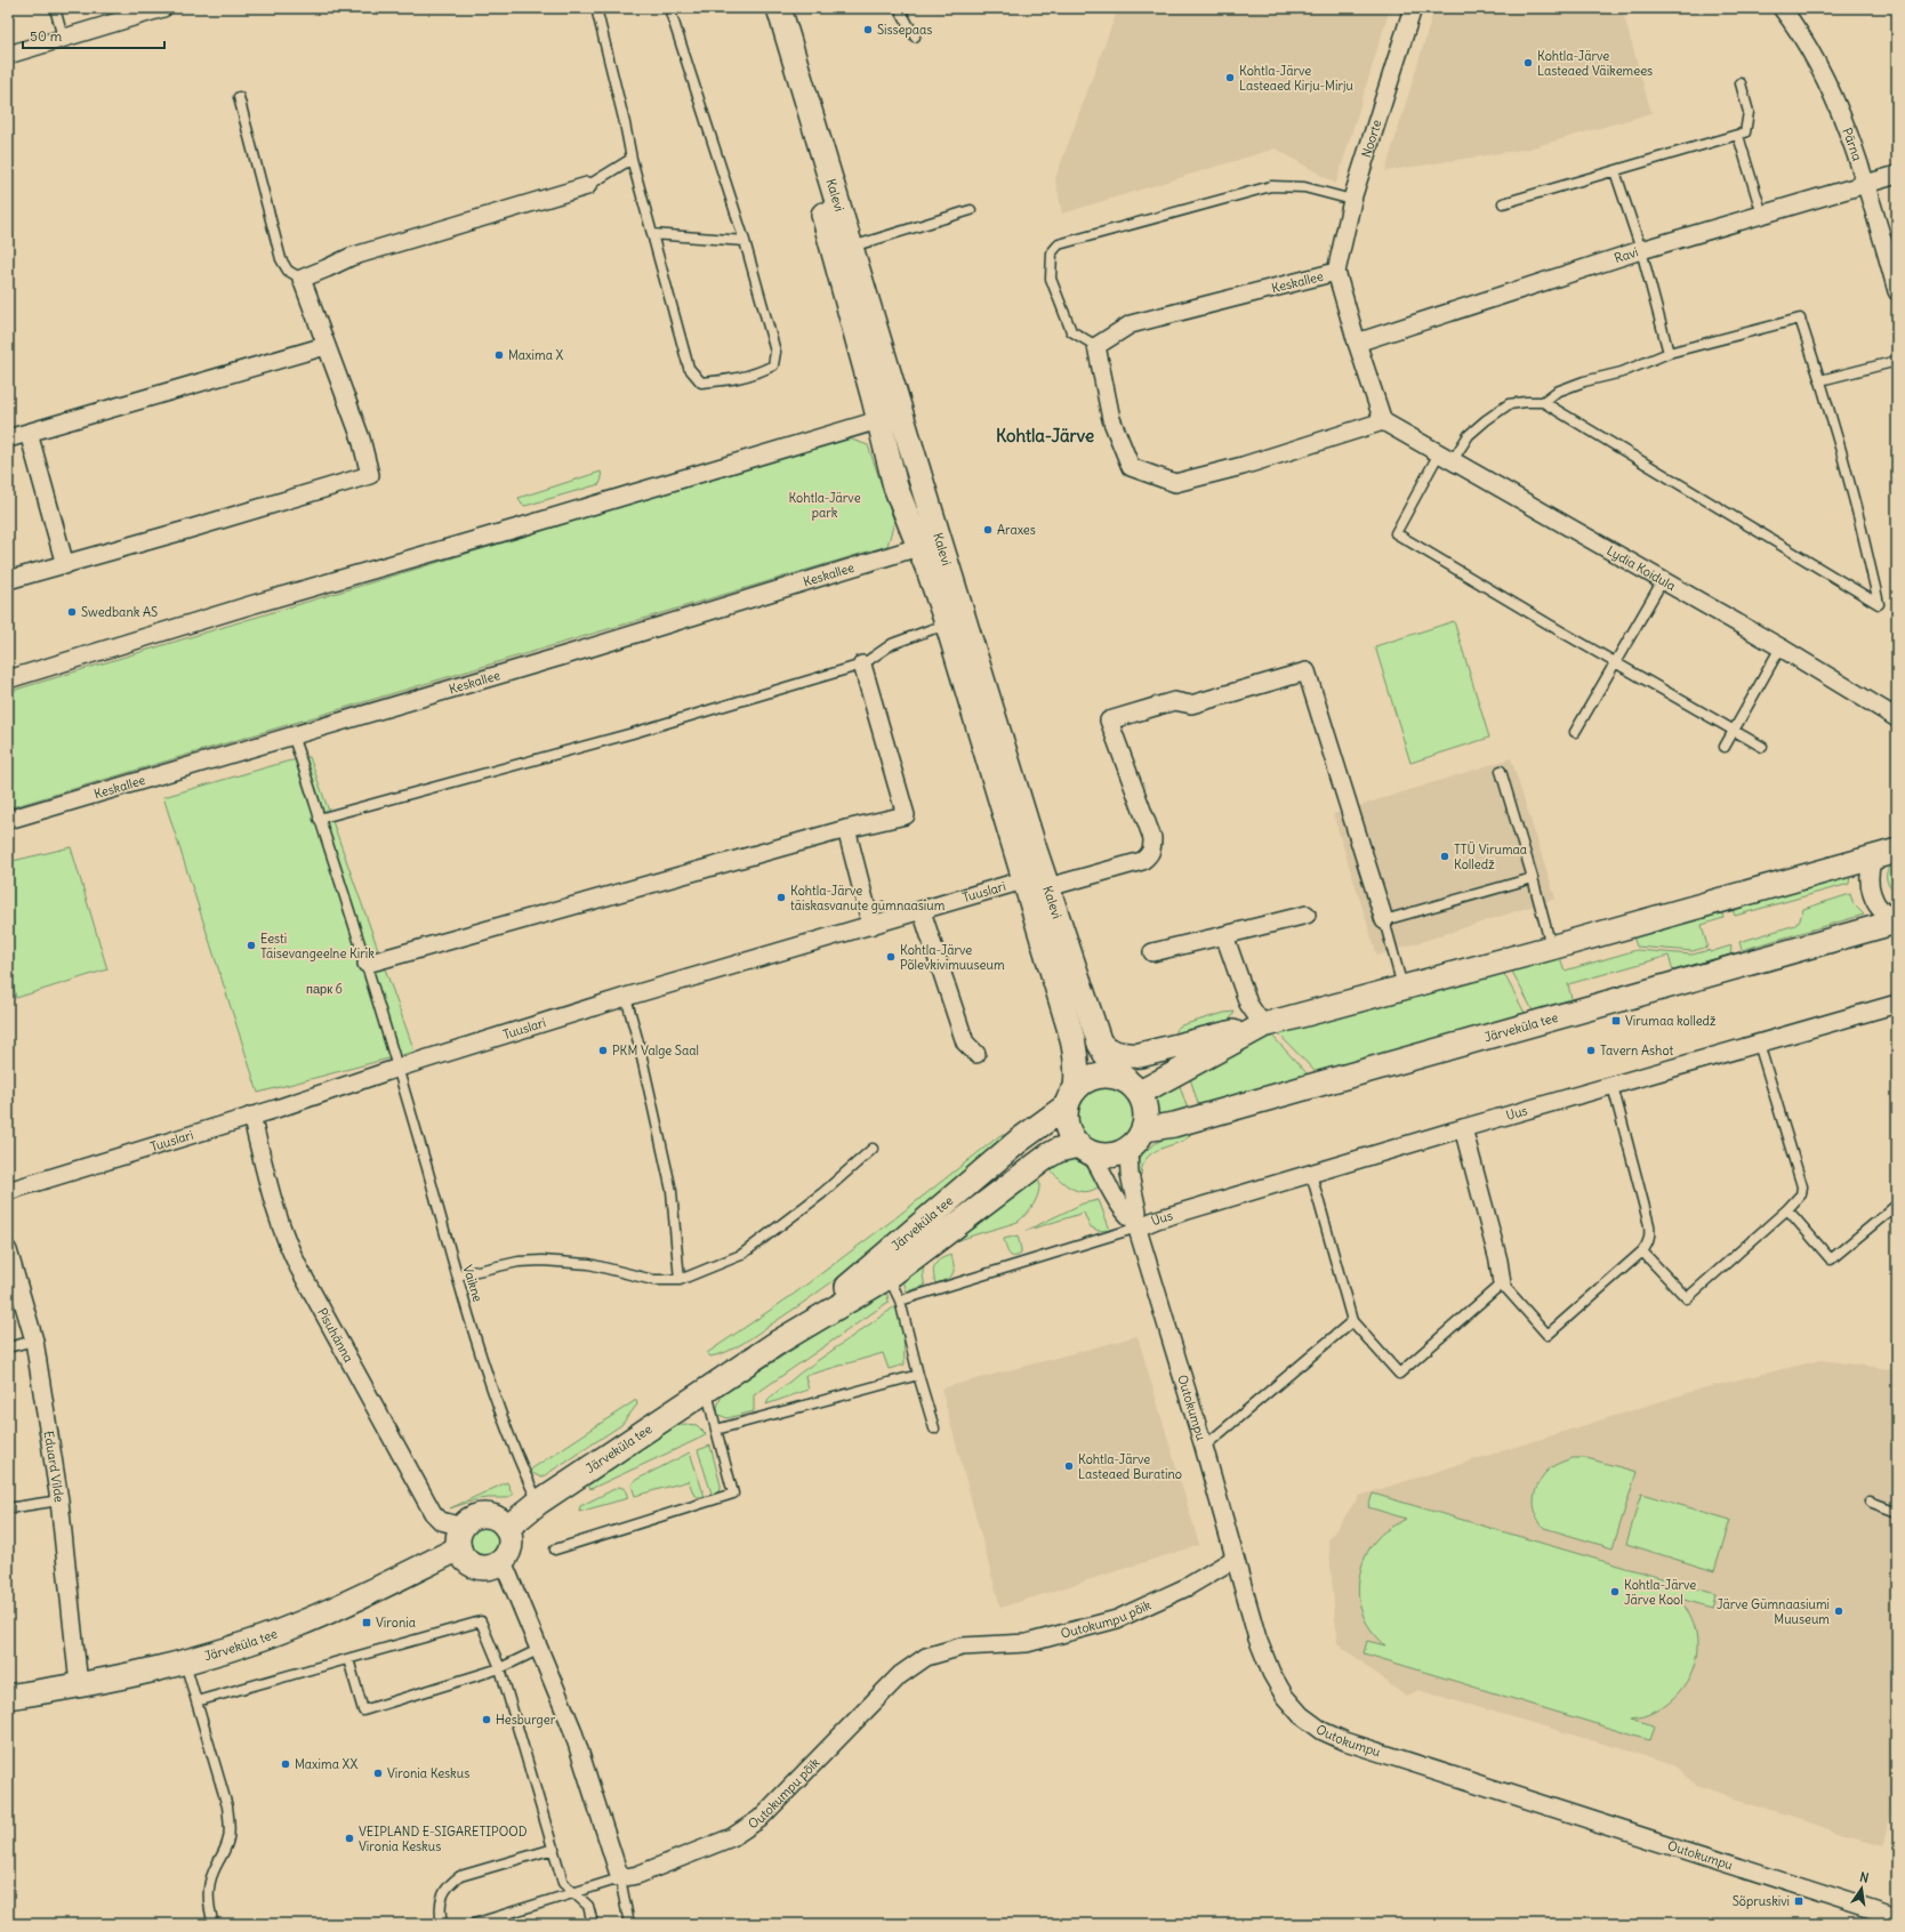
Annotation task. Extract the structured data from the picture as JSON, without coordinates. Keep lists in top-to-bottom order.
{
  "streets": {
    "main road": ["Kalevi", "Järveküla tee"],
    "street": [
      "Noorte",
      "Pärna",
      "Ravi",
      "Keskallee",
      "Lydia Koidula",
      "Tuuslari",
      "Uus",
      "Pisuhänna",
      "Outokumpu",
      "Eduard Vilde",
      "Outokumpu põik"
    ],
    "lane": ["Vaikne"]
  },
  "crossings": [
    ["Noorte", "Keskallee"],
    ["Pärna", "Ravi"],
    ["Kalevi", "Keskallee"],
    ["Kalevi", "Tuuslari"],
    ["Kalevi", "Järveküla tee"],
    ["Kalevi", "Outokumpu"],
    ["Ravi", "Keskallee"],
    ["Keskallee", "Lydia Koidula"],
    ["Keskallee", "Vaikne"],
    ["Tuuslari", "Vaikne"],
    ["Tuuslari", "Pisuhänna"],
    ["Järveküla tee", "Vaikne"],
    ["Järveküla tee", "Pisuhänna"],
    ["Järveküla tee", "Outokumpu"],
    ["Järveküla tee", "Eduard Vilde"],
    ["Uus", "Outokumpu"],
    ["Outokumpu", "Outokumpu põik"]
  ],
  "districts": ["Kohtla-Järve"],
  "parks": ["Kohtla-Järve park", "парк 6"],
  "places": {
    "other": [
      "Sissepaas",
      "Kohtla-Järve Lasteaed Väikemees",
      "Kohtla-Järve Lasteaed Kirju-Mirju",
      "Maxima X",
      "Araxes",
      "Swedbank AS",
      "TTÜ Virumaa Kolledž",
      "Kohtla-Järve täiskasvanute gümnaasium",
      "Eesti Täisevangeelne Kirik",
      "Kohtla-Järve Põlevkivimuuseum",
      "PKM Valge Saal",
      "Tavern Ashot",
      "Kohtla-Järve Lasteaed Buratino",
      "Kohtla-Järve Järve Kool",
      "Järve Gümnaasiumi Muuseum",
      "Hesburger",
      "Maxima XX",
      "Vironia Keskus",
      "VEIPLAND E-SIGARETIPOOD Vironia Keskus"
    ],
    "transit": ["Virumaa kolledž", "Vironia", "Sõpruskivi"]
  },
  "scale_bar": "50 m",
  "north": "top"
}
